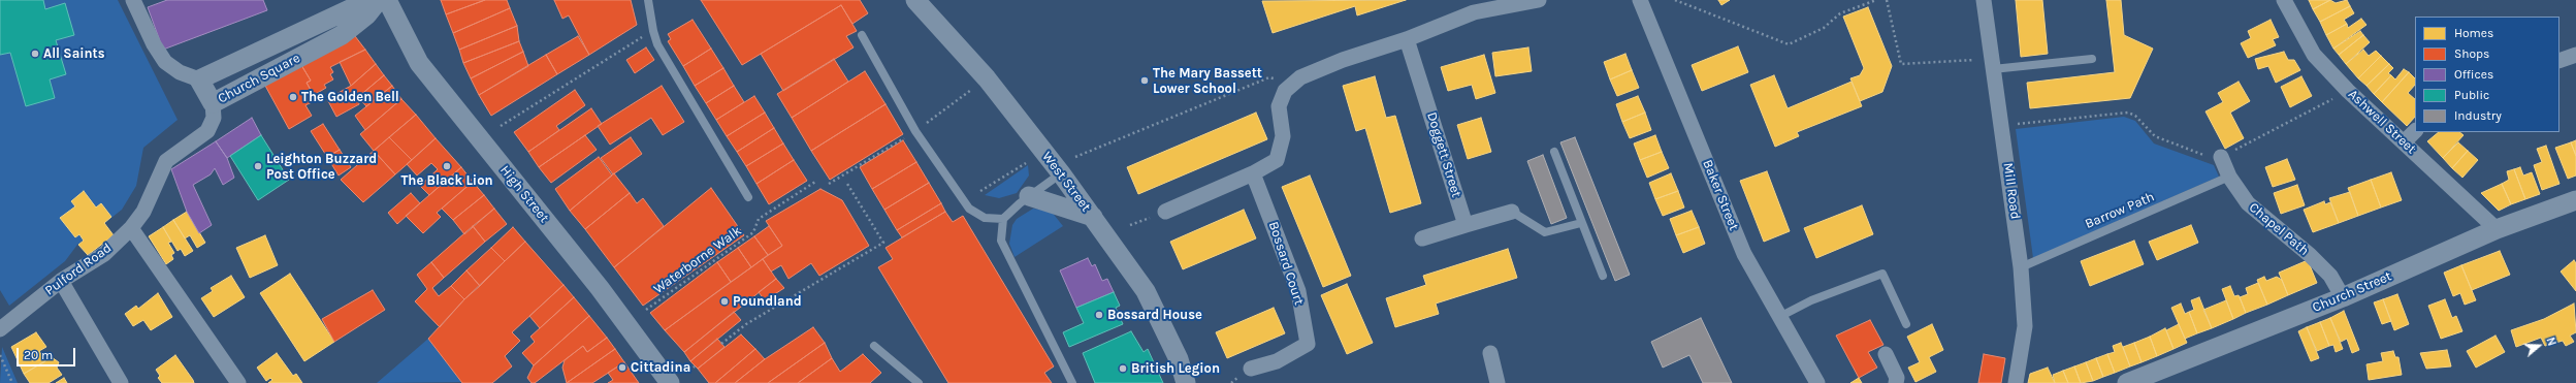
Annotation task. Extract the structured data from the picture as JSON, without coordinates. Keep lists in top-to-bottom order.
{
  "streets": {
    "street": [
      "Church Square",
      "Ashwell Street",
      "Doggett Street",
      "West Street",
      "Mill Road",
      "High Street",
      "Baker Street",
      "Chapel Path",
      "Bossard Court",
      "Pulford Road",
      "Church Street"
    ],
    "lane": ["Barrow Path"],
    "path": ["Waterborne Walk"]
  },
  "crossings": [
    ["Church Square", "Pulford Road"],
    ["Ashwell Street", "Church Street"],
    ["Mill Road", "Barrow Path"],
    ["Barrow Path", "Chapel Path"],
    ["Chapel Path", "Church Street"]
  ],
  "places": [
    "All Saints",
    "The Mary Bassett Lower School",
    "The Golden Bell",
    "Leighton Buzzard Post Office",
    "The Black Lion",
    "Poundland",
    "Bossard House",
    "Cittadina",
    "British Legion"
  ],
  "legend": [
    "Homes",
    "Shops",
    "Offices",
    "Public",
    "Industry"
  ],
  "scale_bar": "20 m",
  "north": "right"
}
